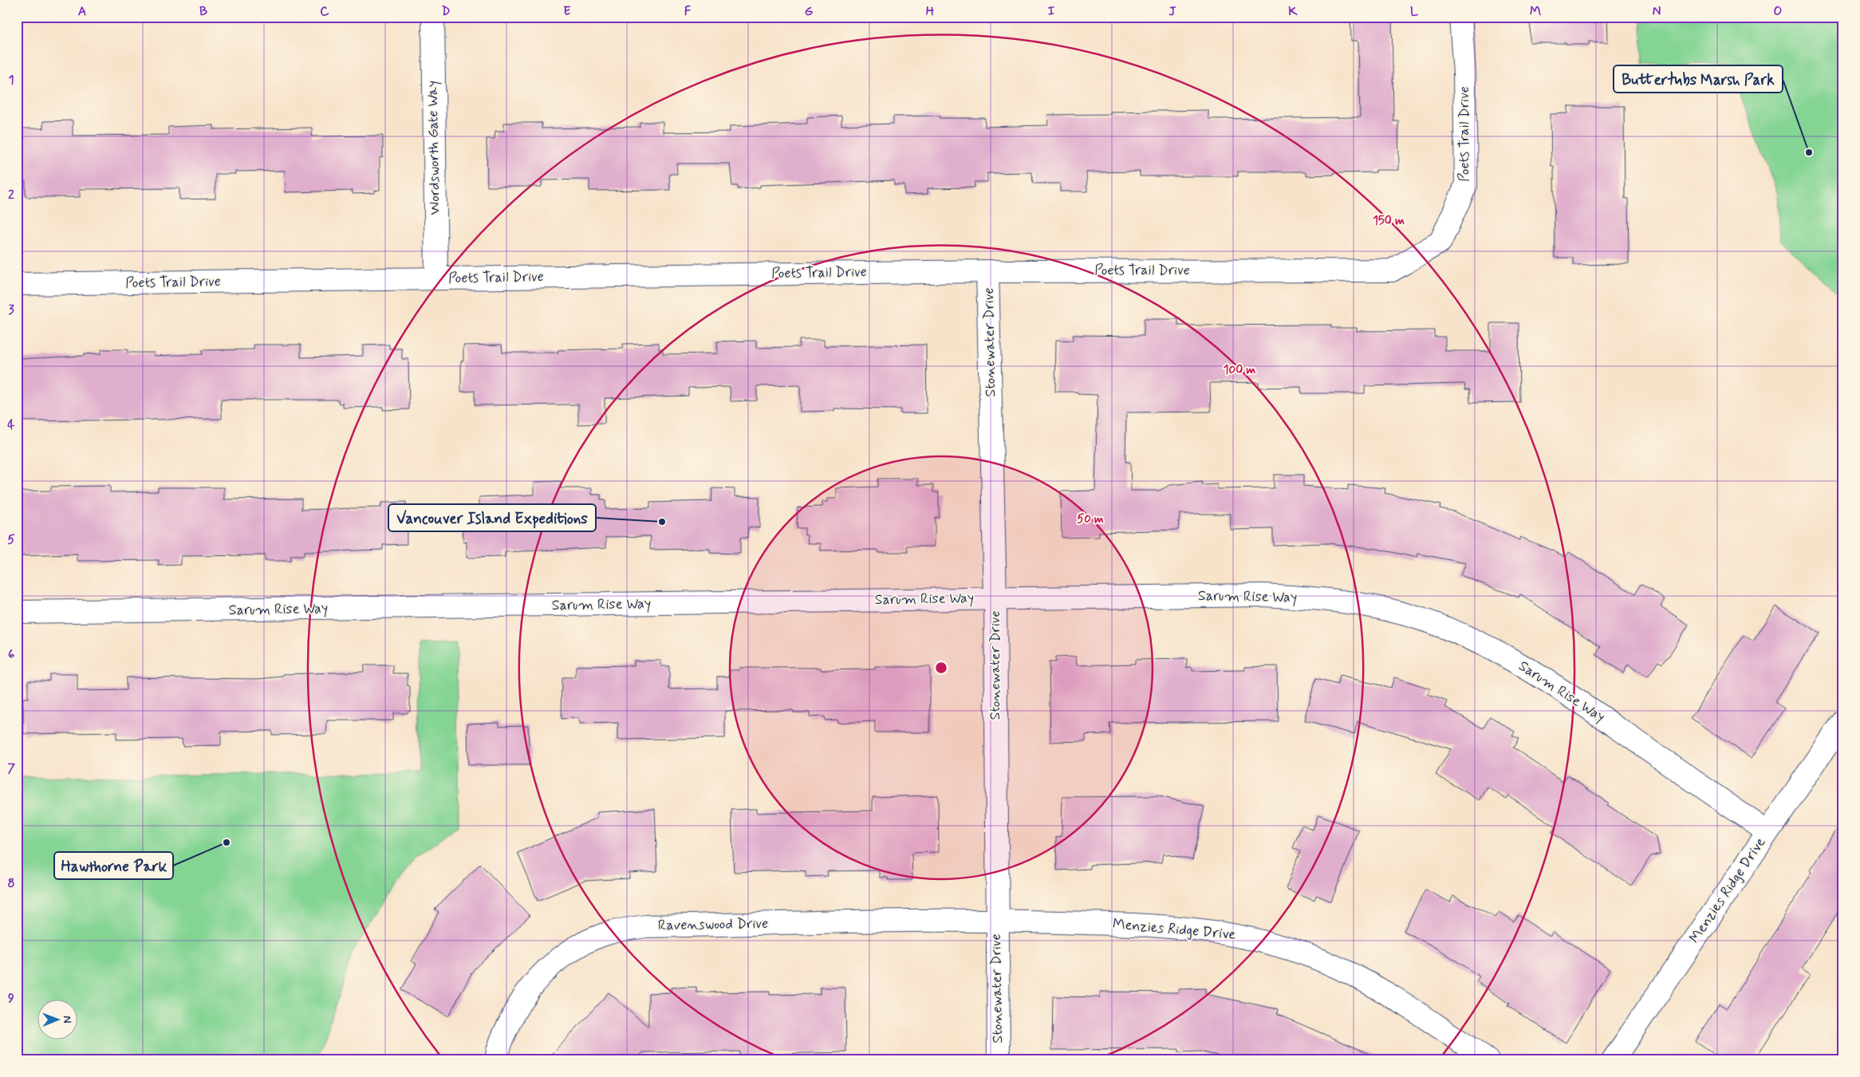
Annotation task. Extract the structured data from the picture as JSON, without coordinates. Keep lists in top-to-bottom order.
{
  "streets": {
    "street": [
      "Poets Trail Drive",
      "Wordsworth Gate Way",
      "Stonewater Drive",
      "Sarum Rise Way",
      "Menzies Ridge Drive",
      "Ravenswood Drive"
    ]
  },
  "crossings": [
    ["Poets Trail Drive", "Wordsworth Gate Way"],
    ["Poets Trail Drive", "Stonewater Drive"],
    ["Stonewater Drive", "Sarum Rise Way"],
    ["Stonewater Drive", "Menzies Ridge Drive"],
    ["Stonewater Drive", "Ravenswood Drive"],
    ["Sarum Rise Way", "Menzies Ridge Drive"],
    ["Menzies Ridge Drive", "Ravenswood Drive"]
  ],
  "places": ["Buttertubs Marsh Park", "Vancouver Island Expeditions", "Hawthorne Park"],
  "north": "right",
  "grid": {
    "columns": [
      "A",
      "B",
      "C",
      "D",
      "E",
      "F",
      "G",
      "H",
      "I",
      "J",
      "K",
      "L",
      "M",
      "N",
      "O"
    ],
    "rows": [
      "1",
      "2",
      "3",
      "4",
      "5",
      "6",
      "7",
      "8",
      "9"
    ]
  },
  "rings": ["150 m", "100 m", "50 m"]
}
